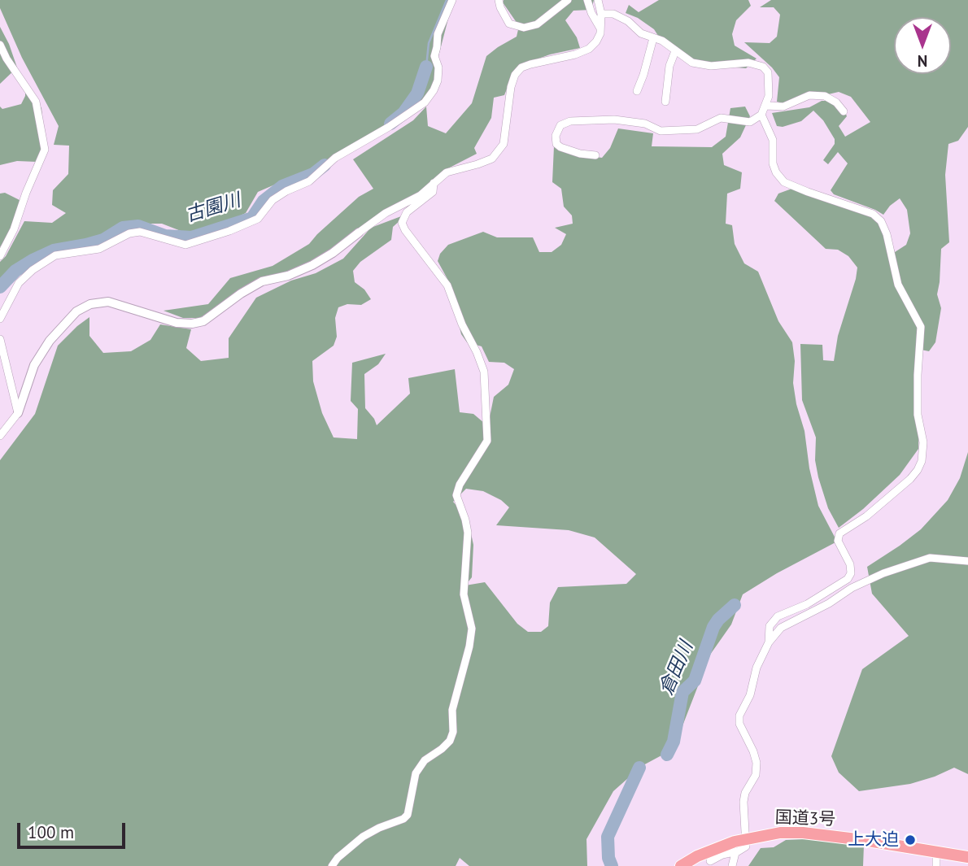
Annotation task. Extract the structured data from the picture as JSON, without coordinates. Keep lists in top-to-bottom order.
{
  "streets": {
    "highway": ["国道3号"]
  },
  "water": ["古園川", "倉田川"],
  "places": ["上大迫"],
  "scale_bar": "100 m",
  "north": "bottom"
}
